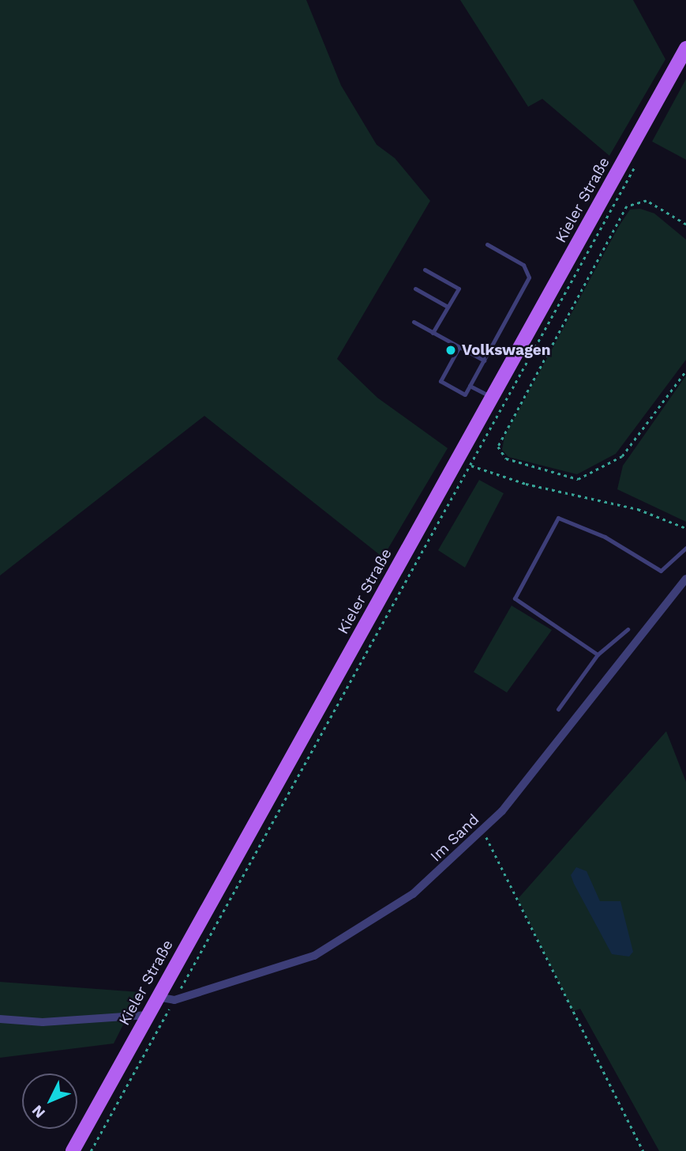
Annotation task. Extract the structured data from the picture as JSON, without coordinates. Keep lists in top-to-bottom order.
{
  "streets": {
    "main road": ["Kieler Straße"],
    "street": ["Im Sand"]
  },
  "crossings": [
    ["Kieler Straße", "Im Sand"]
  ],
  "places": ["Volkswagen"],
  "north": "bottom left"
}
